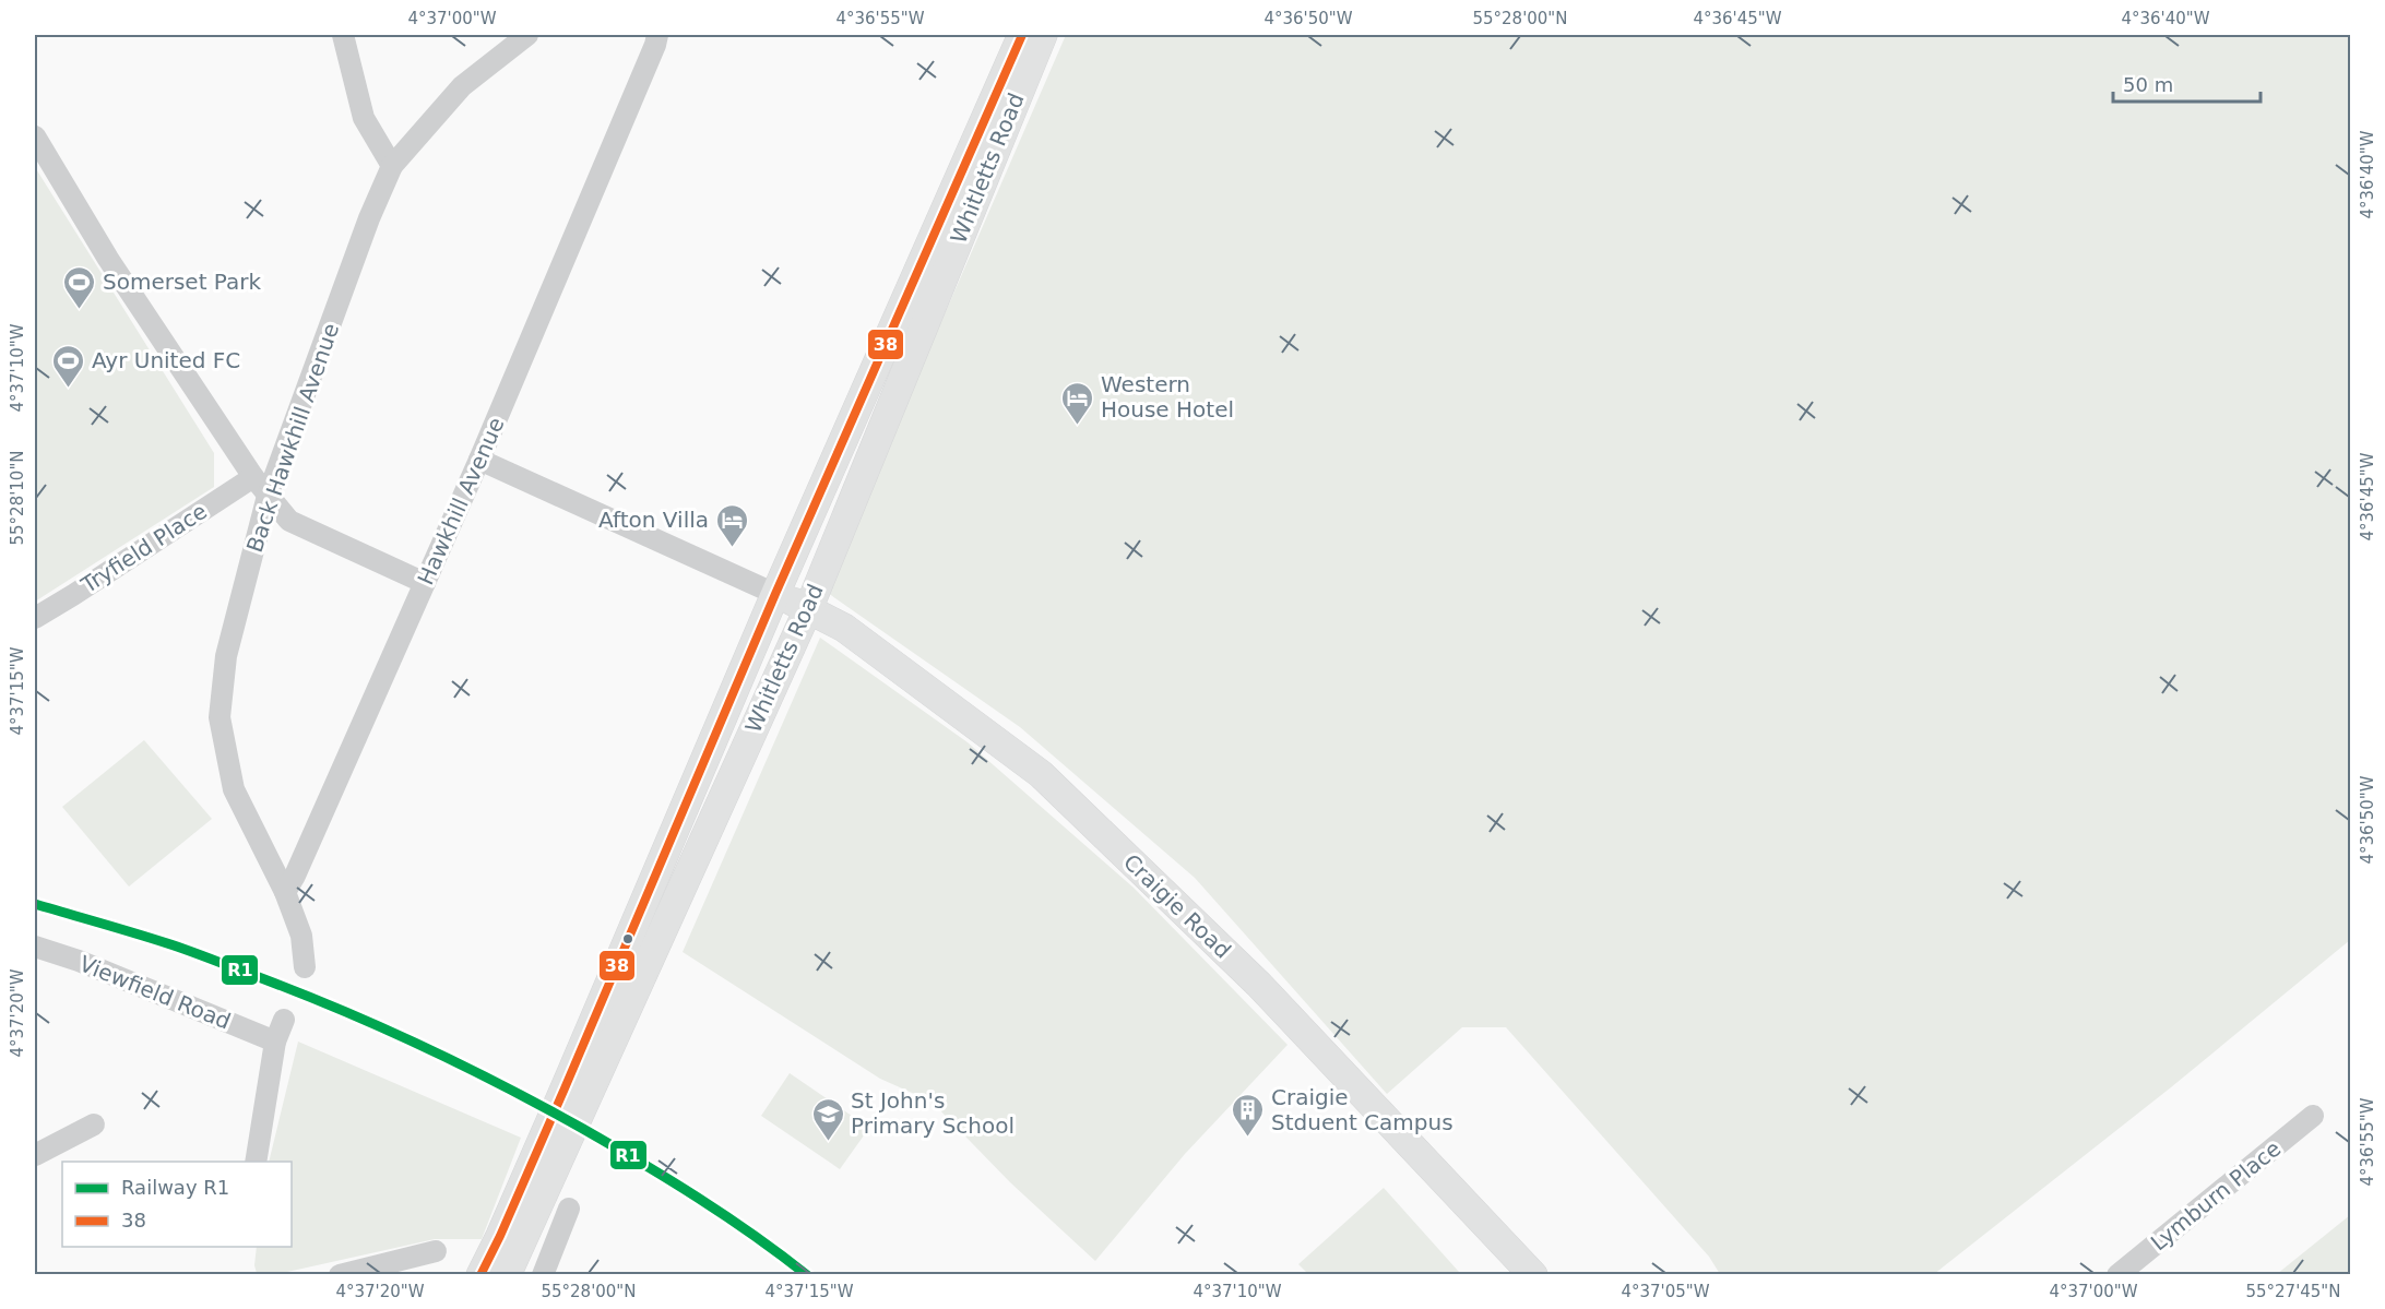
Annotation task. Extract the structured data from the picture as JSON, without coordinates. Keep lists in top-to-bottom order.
{
  "streets": {
    "main road": ["Whitletts Road", "Craigie Road"],
    "street": [
      "Back Hawkhill Avenue",
      "Hawkhill Avenue",
      "Tryfield Place",
      "Viewfield Road",
      "Lymburn Place"
    ]
  },
  "crossings": [
    ["Whitletts Road", "Craigie Road"],
    ["Back Hawkhill Avenue", "Hawkhill Avenue"]
  ],
  "places": {
    "sports": ["Somerset Park", "Ayr United FC"],
    "hotel": ["Western House Hotel", "Afton Villa"],
    "building": ["Craigie Stduent Campus"],
    "school or university": ["St John's Primary School"]
  },
  "lines": ["transit line 38", "rail line R1"],
  "legend": ["Railway R1", "38"],
  "scale_bar": "50 m",
  "coordinates": [
    "4°37'00\"W",
    "4°36'55\"W",
    "4°36'50\"W",
    "55°28'00\"N",
    "4°36'45\"W",
    "4°36'40\"W",
    "4°37'10\"W",
    "55°28'10\"N",
    "4°37'15\"W",
    "4°37'20\"W",
    "4°37'05\"W",
    "55°27'45\"N"
  ]
}
